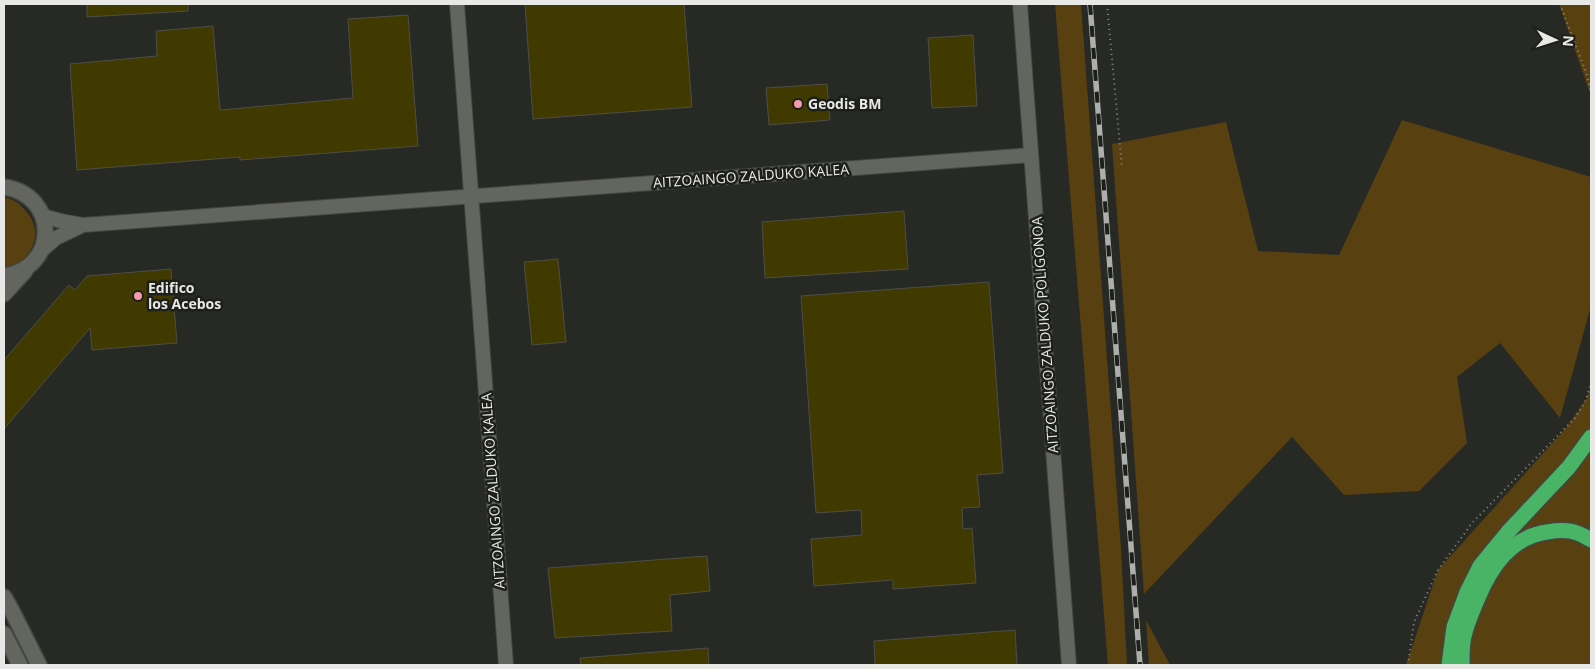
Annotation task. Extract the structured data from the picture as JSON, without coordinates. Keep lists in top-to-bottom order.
{
  "streets": {
    "street": ["AITZOAINGO ZALDUKO KALEA", "AITZOAINGO ZALDUKO POLIGONOA"]
  },
  "crossings": [
    ["AITZOAINGO ZALDUKO KALEA", "AITZOAINGO ZALDUKO POLIGONOA"]
  ],
  "places": ["Geodis BM", "Edifico los Acebos"],
  "north": "right"
}
